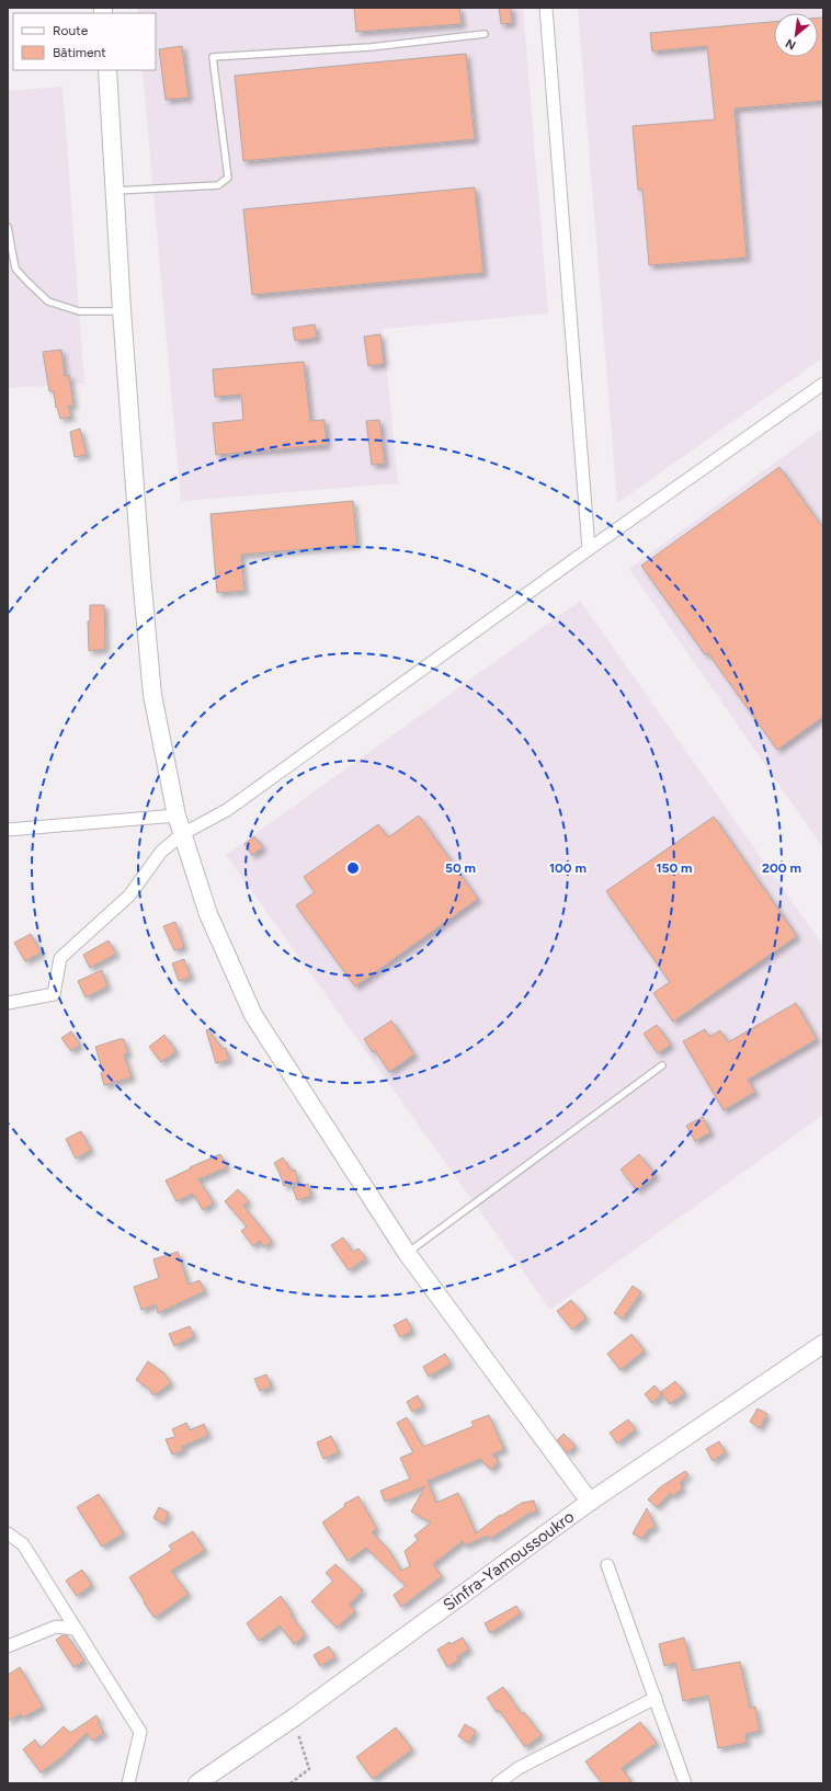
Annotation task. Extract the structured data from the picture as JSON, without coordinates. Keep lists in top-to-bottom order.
{
  "streets": {
    "street": ["Sinfra-Yamoussoukro"]
  },
  "legend": ["Route", "Bâtiment"],
  "north": "bottom left",
  "rings": [
    "50 m",
    "100 m",
    "150 m",
    "200 m"
  ]
}
